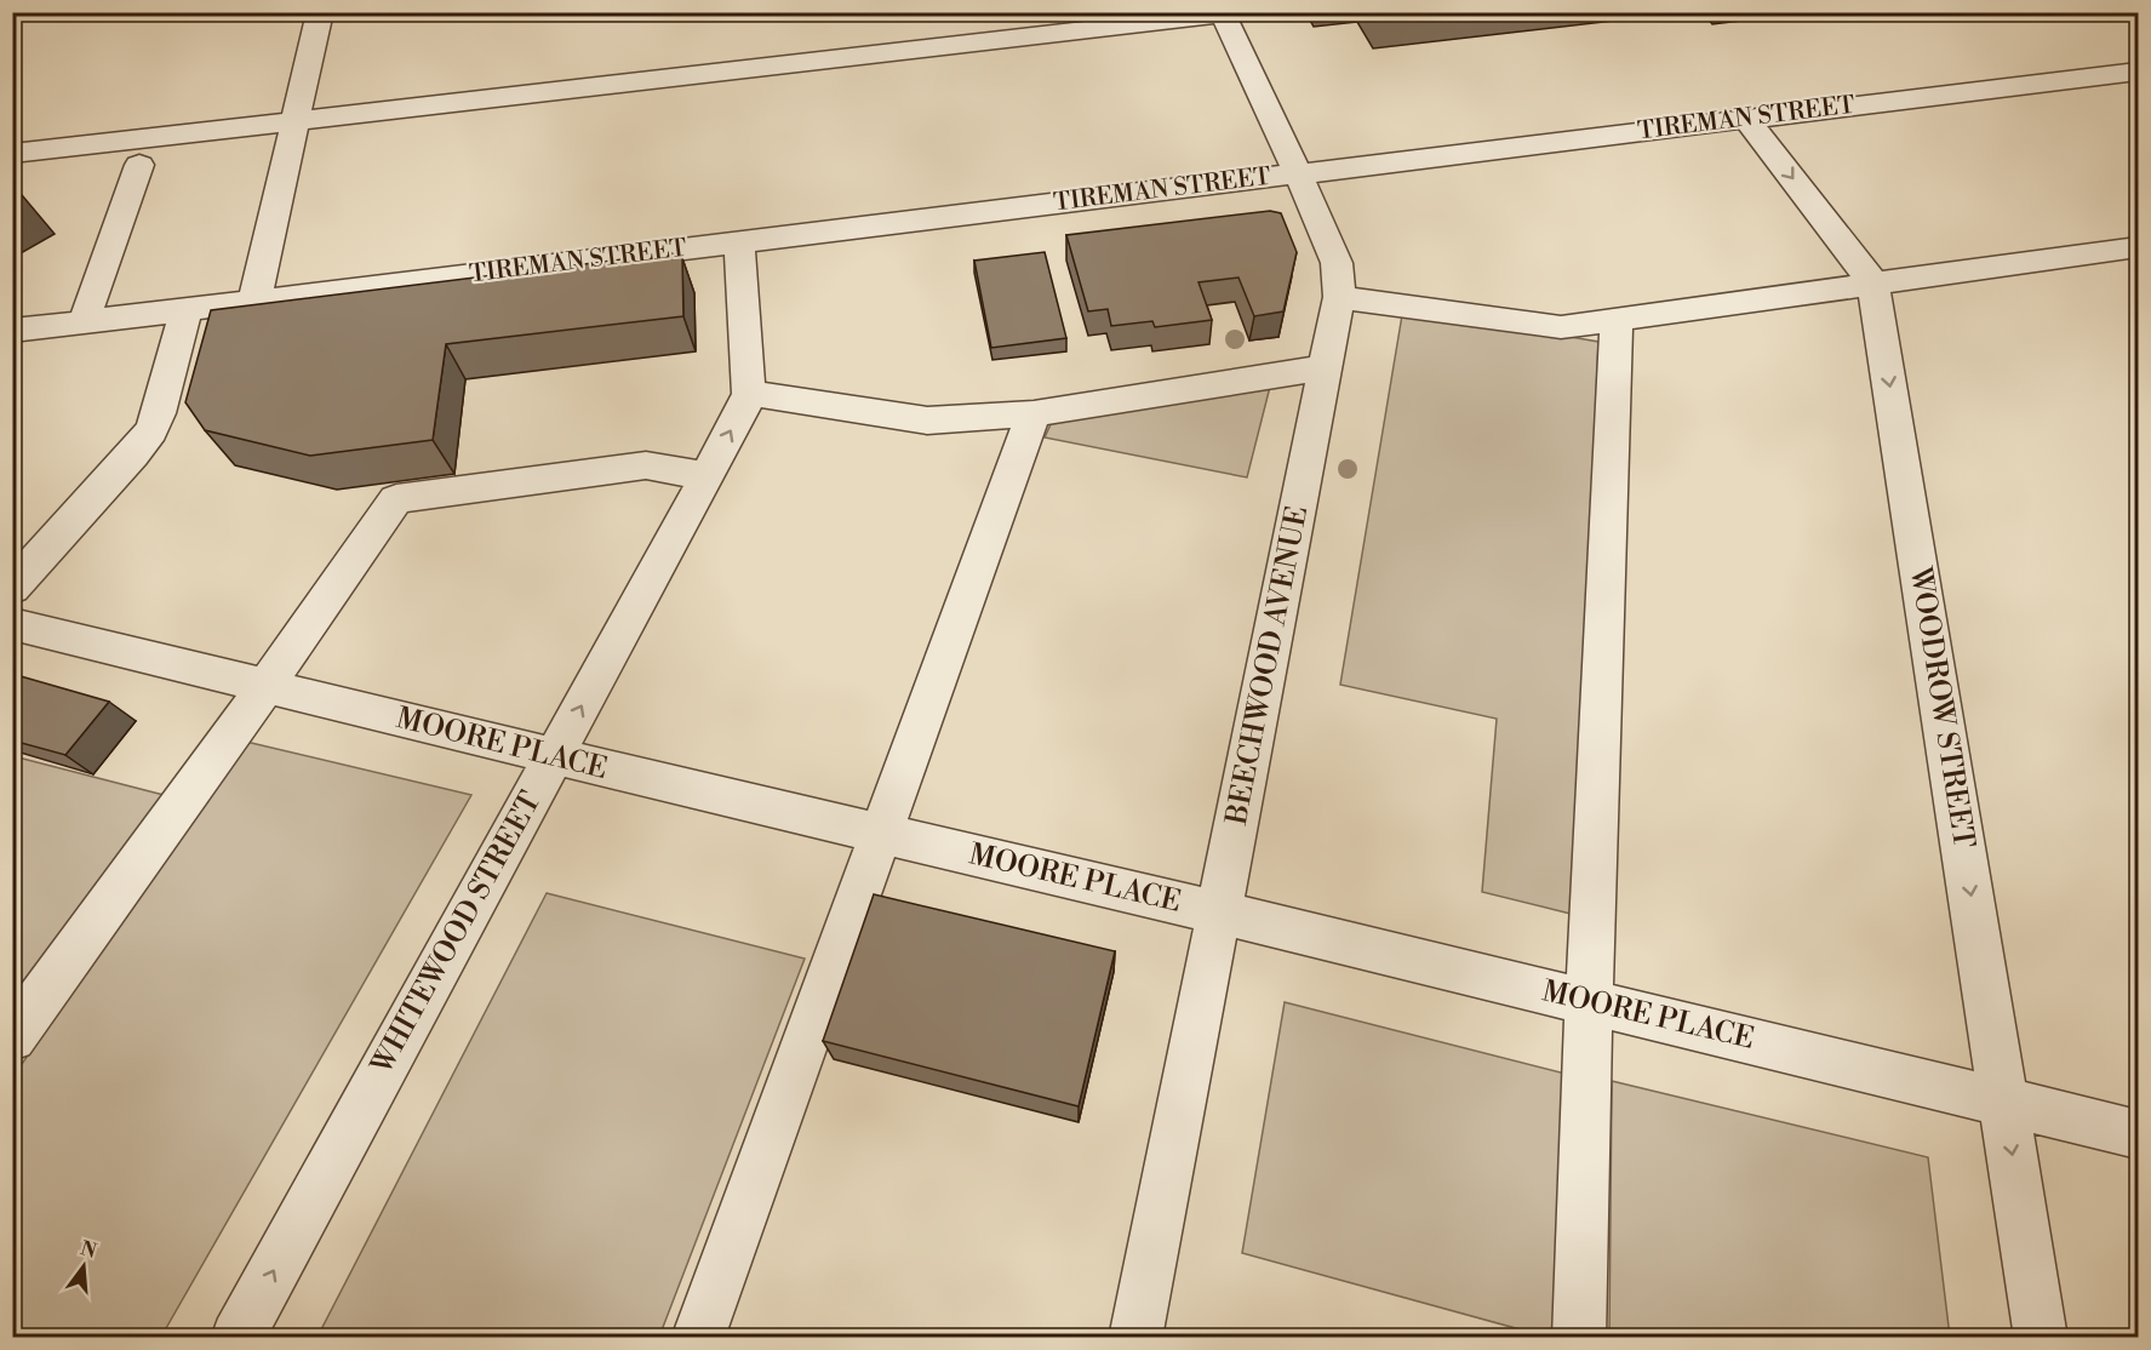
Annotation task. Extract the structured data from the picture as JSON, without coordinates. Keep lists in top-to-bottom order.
{
  "streets": {
    "street": [
      "TIREMAN STREET",
      "BEECHWOOD AVENUE",
      "WOODROW STREET",
      "MOORE PLACE",
      "WHITEWOOD STREET"
    ]
  },
  "crossings": [
    ["TIREMAN STREET", "BEECHWOOD AVENUE"],
    ["TIREMAN STREET", "WOODROW STREET"],
    ["TIREMAN STREET", "WHITEWOOD STREET"],
    ["BEECHWOOD AVENUE", "MOORE PLACE"],
    ["WOODROW STREET", "MOORE PLACE"],
    ["MOORE PLACE", "WHITEWOOD STREET"]
  ],
  "north": "top"
}
